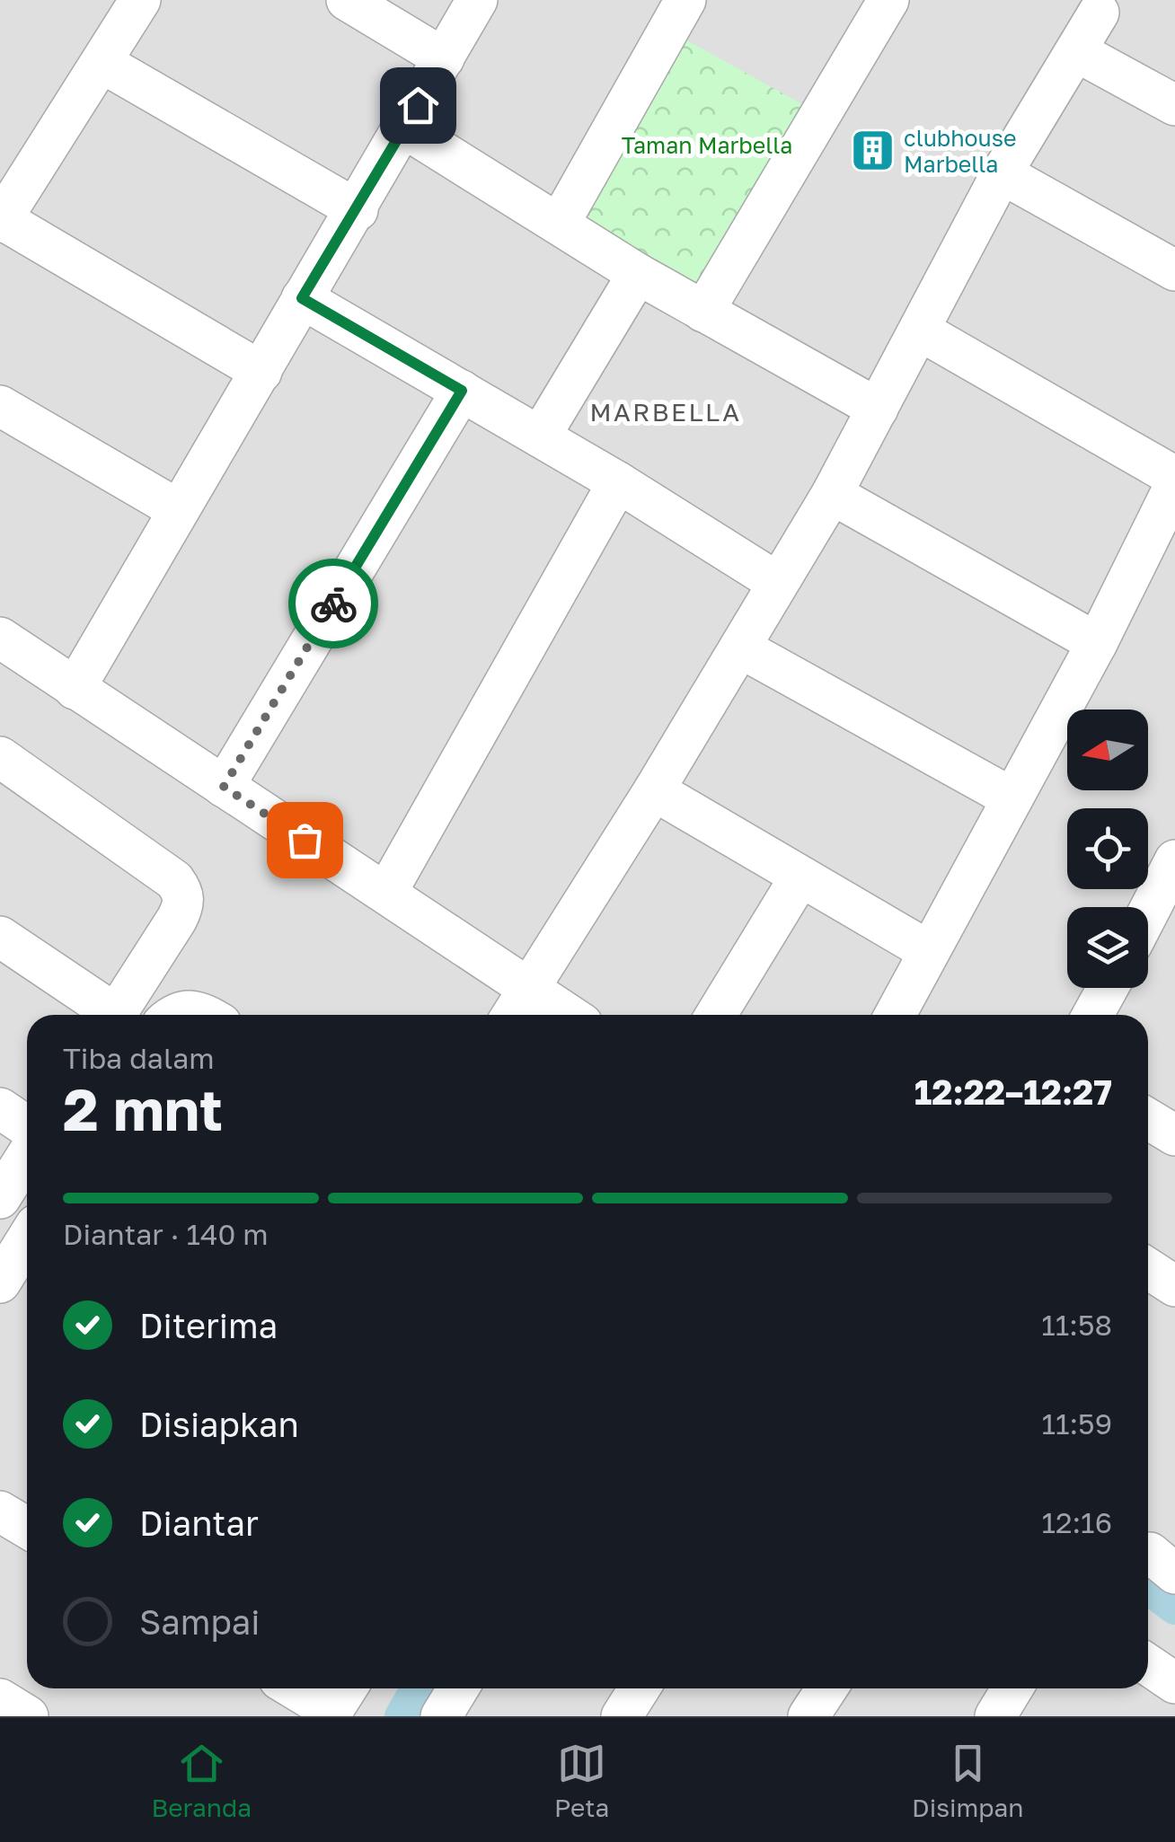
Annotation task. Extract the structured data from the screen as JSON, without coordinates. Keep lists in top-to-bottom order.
{
  "districts": ["MARBELLA"],
  "parks": ["Taman Marbella"],
  "places": {
    "building": ["clubhouse Marbella"]
  },
  "north": "left",
  "page": {
    "heading": ["2 mnt", "Tiba dalam", "12:22–12:27"],
    "bar": "Diantar · 140 m",
    "list": [
      ["Diterima", "11:58"],
      ["Disiapkan", "11:59"],
      ["Diantar", "12:16"],
      "Sampai"
    ],
    "tabs": ["Beranda", "Peta", "Disimpan"]
  }
}
